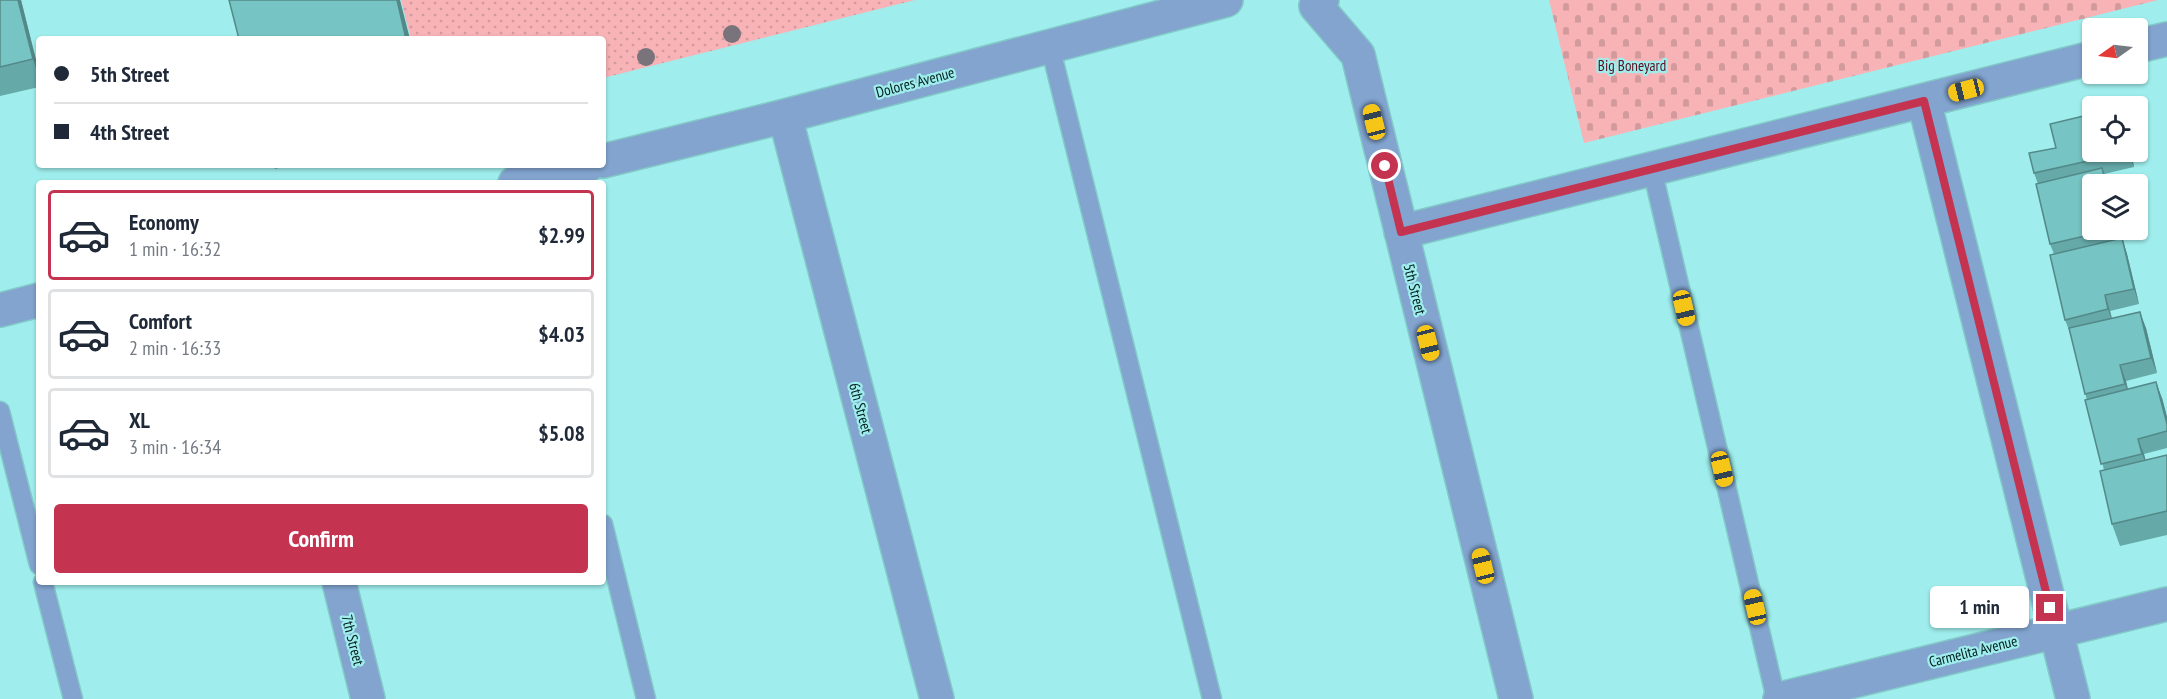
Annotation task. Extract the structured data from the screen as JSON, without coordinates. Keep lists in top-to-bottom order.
{
  "streets": {
    "street": [
      "Dolores Avenue",
      "5th Street",
      "6th Street",
      "7th Street",
      "Carmelita Avenue"
    ]
  },
  "crossings": [
    ["Dolores Avenue", "6th Street"]
  ],
  "parks": ["Big Boneyard"],
  "north": "left",
  "page": {
    "banner": ["5th Street", "4th Street"],
    "list": [
      {
        "name": "Economy",
        "note": "1 min · 16:32",
        "value": "$2.99"
      },
      {
        "name": "Comfort",
        "note": "2 min · 16:33",
        "value": "$4.03"
      },
      {
        "name": "XL",
        "note": "3 min · 16:34",
        "value": "$5.08"
      }
    ],
    "buttons": "Confirm",
    "bubble": "1 min"
  }
}
